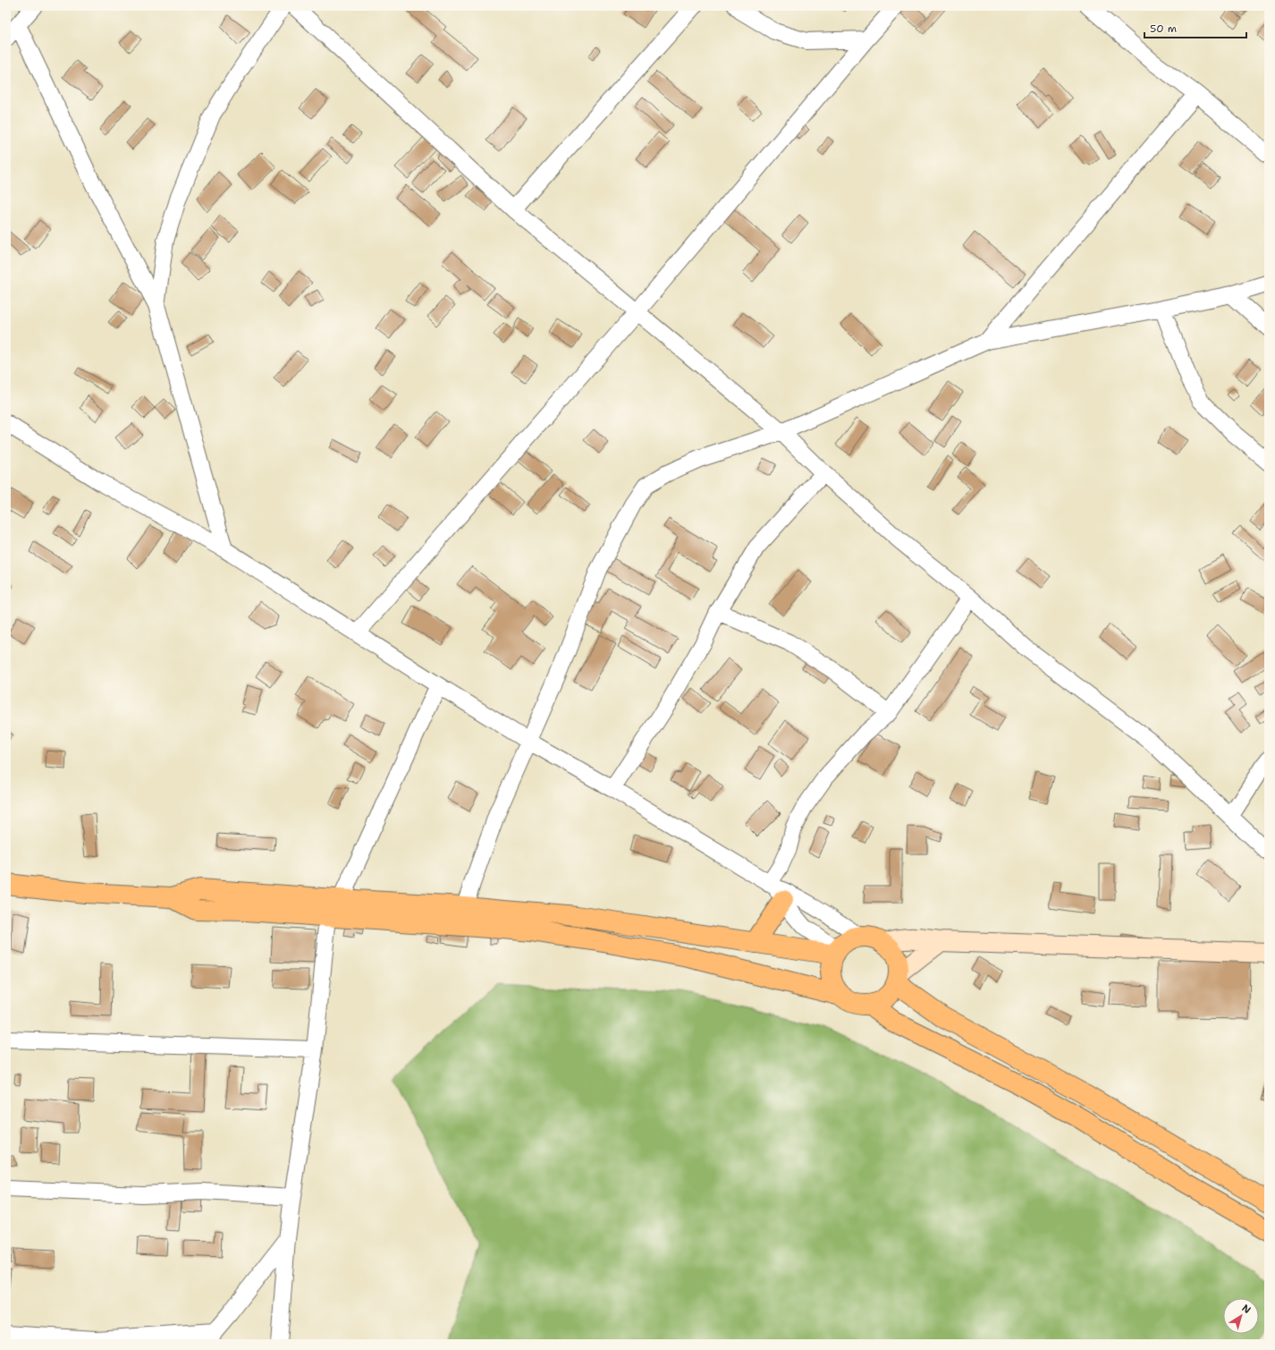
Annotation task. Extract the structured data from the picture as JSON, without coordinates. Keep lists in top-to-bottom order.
{
  "scale_bar": "50 m",
  "north": "top right"
}
